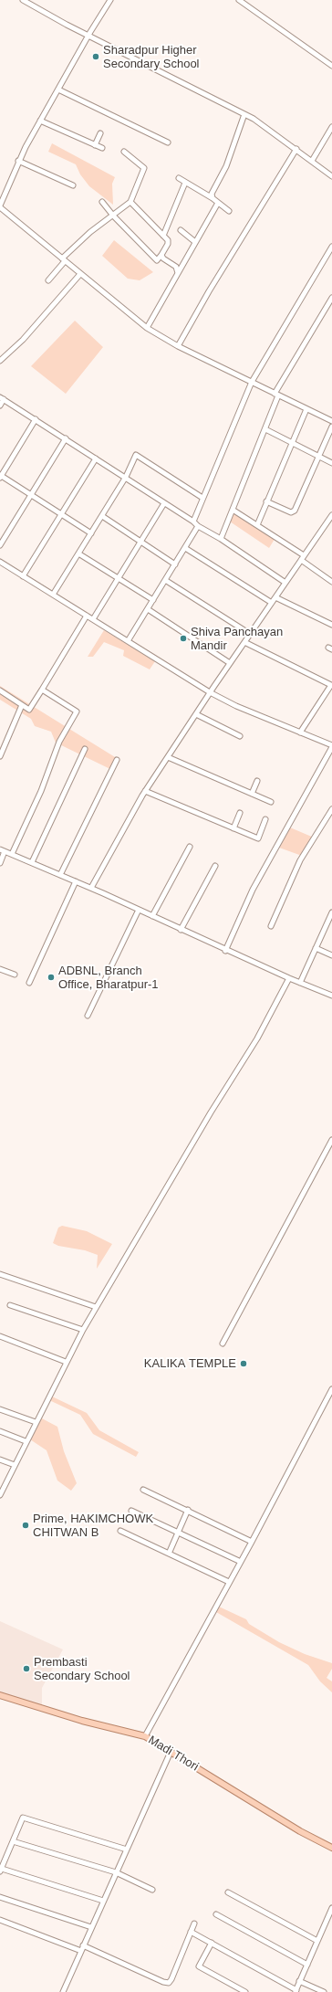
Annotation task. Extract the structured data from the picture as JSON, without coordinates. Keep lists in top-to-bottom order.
{
  "streets": {
    "main road": ["Madi Thori"]
  },
  "places": [
    "Sharadpur Higher Secondary School",
    "Shiva Panchayan Mandir",
    "ADBNL, Branch Office, Bharatpur-1",
    "KALIKA TEMPLE",
    "Prime, HAKIMCHOWK CHITWAN B",
    "Prembasti Secondary School"
  ]
}
